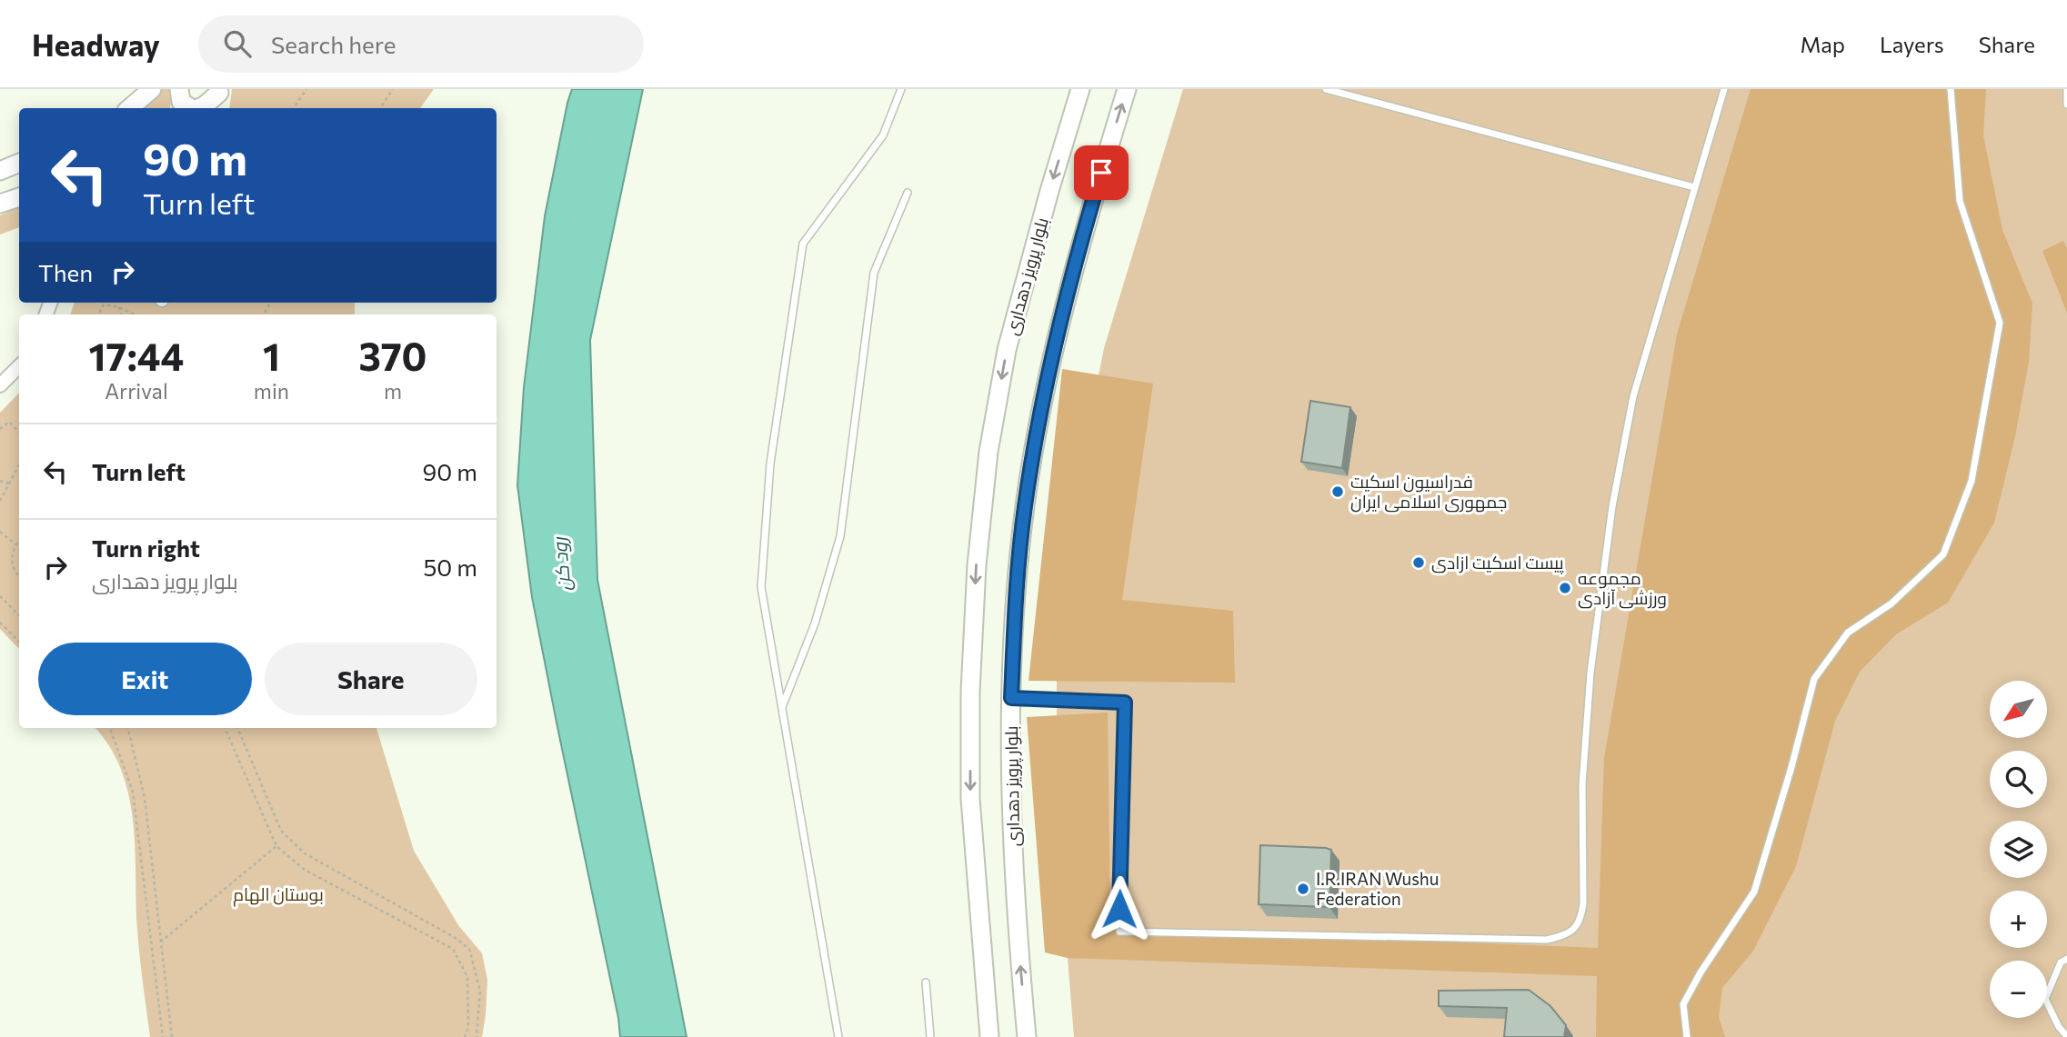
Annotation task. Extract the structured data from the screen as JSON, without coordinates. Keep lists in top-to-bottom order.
{
  "streets": {
    "main road": ["بلوار پرویز دهداری"]
  },
  "water": ["رود کن"],
  "parks": ["بوستان الهام"],
  "places": [
    "فدراسیون اسکیت جمهوری اسلامی ایران",
    "پیست اسکیت ازادی",
    "مجموعه ورزشی آزادی",
    "I.R.IRAN Wushu Federation"
  ],
  "north": "bottom left",
  "page": {
    "header": "Headway",
    "search": "Search here",
    "nav": ["Map", "Layers", "Share"],
    "turn": ["90 m", "Turn left"],
    "then": "Then",
    "eta": [
      "17:44",
      "Arrival",
      "1",
      "min",
      "370",
      "m"
    ],
    "list": [
      {
        "name": "Turn left",
        "value": "90 m"
      },
      {
        "name": "Turn right",
        "note": "بلوار پرویز دهداری",
        "value": "50 m"
      }
    ],
    "buttons": ["Exit", "Share"],
    "map_buttons": ["+", "−"]
  }
}
